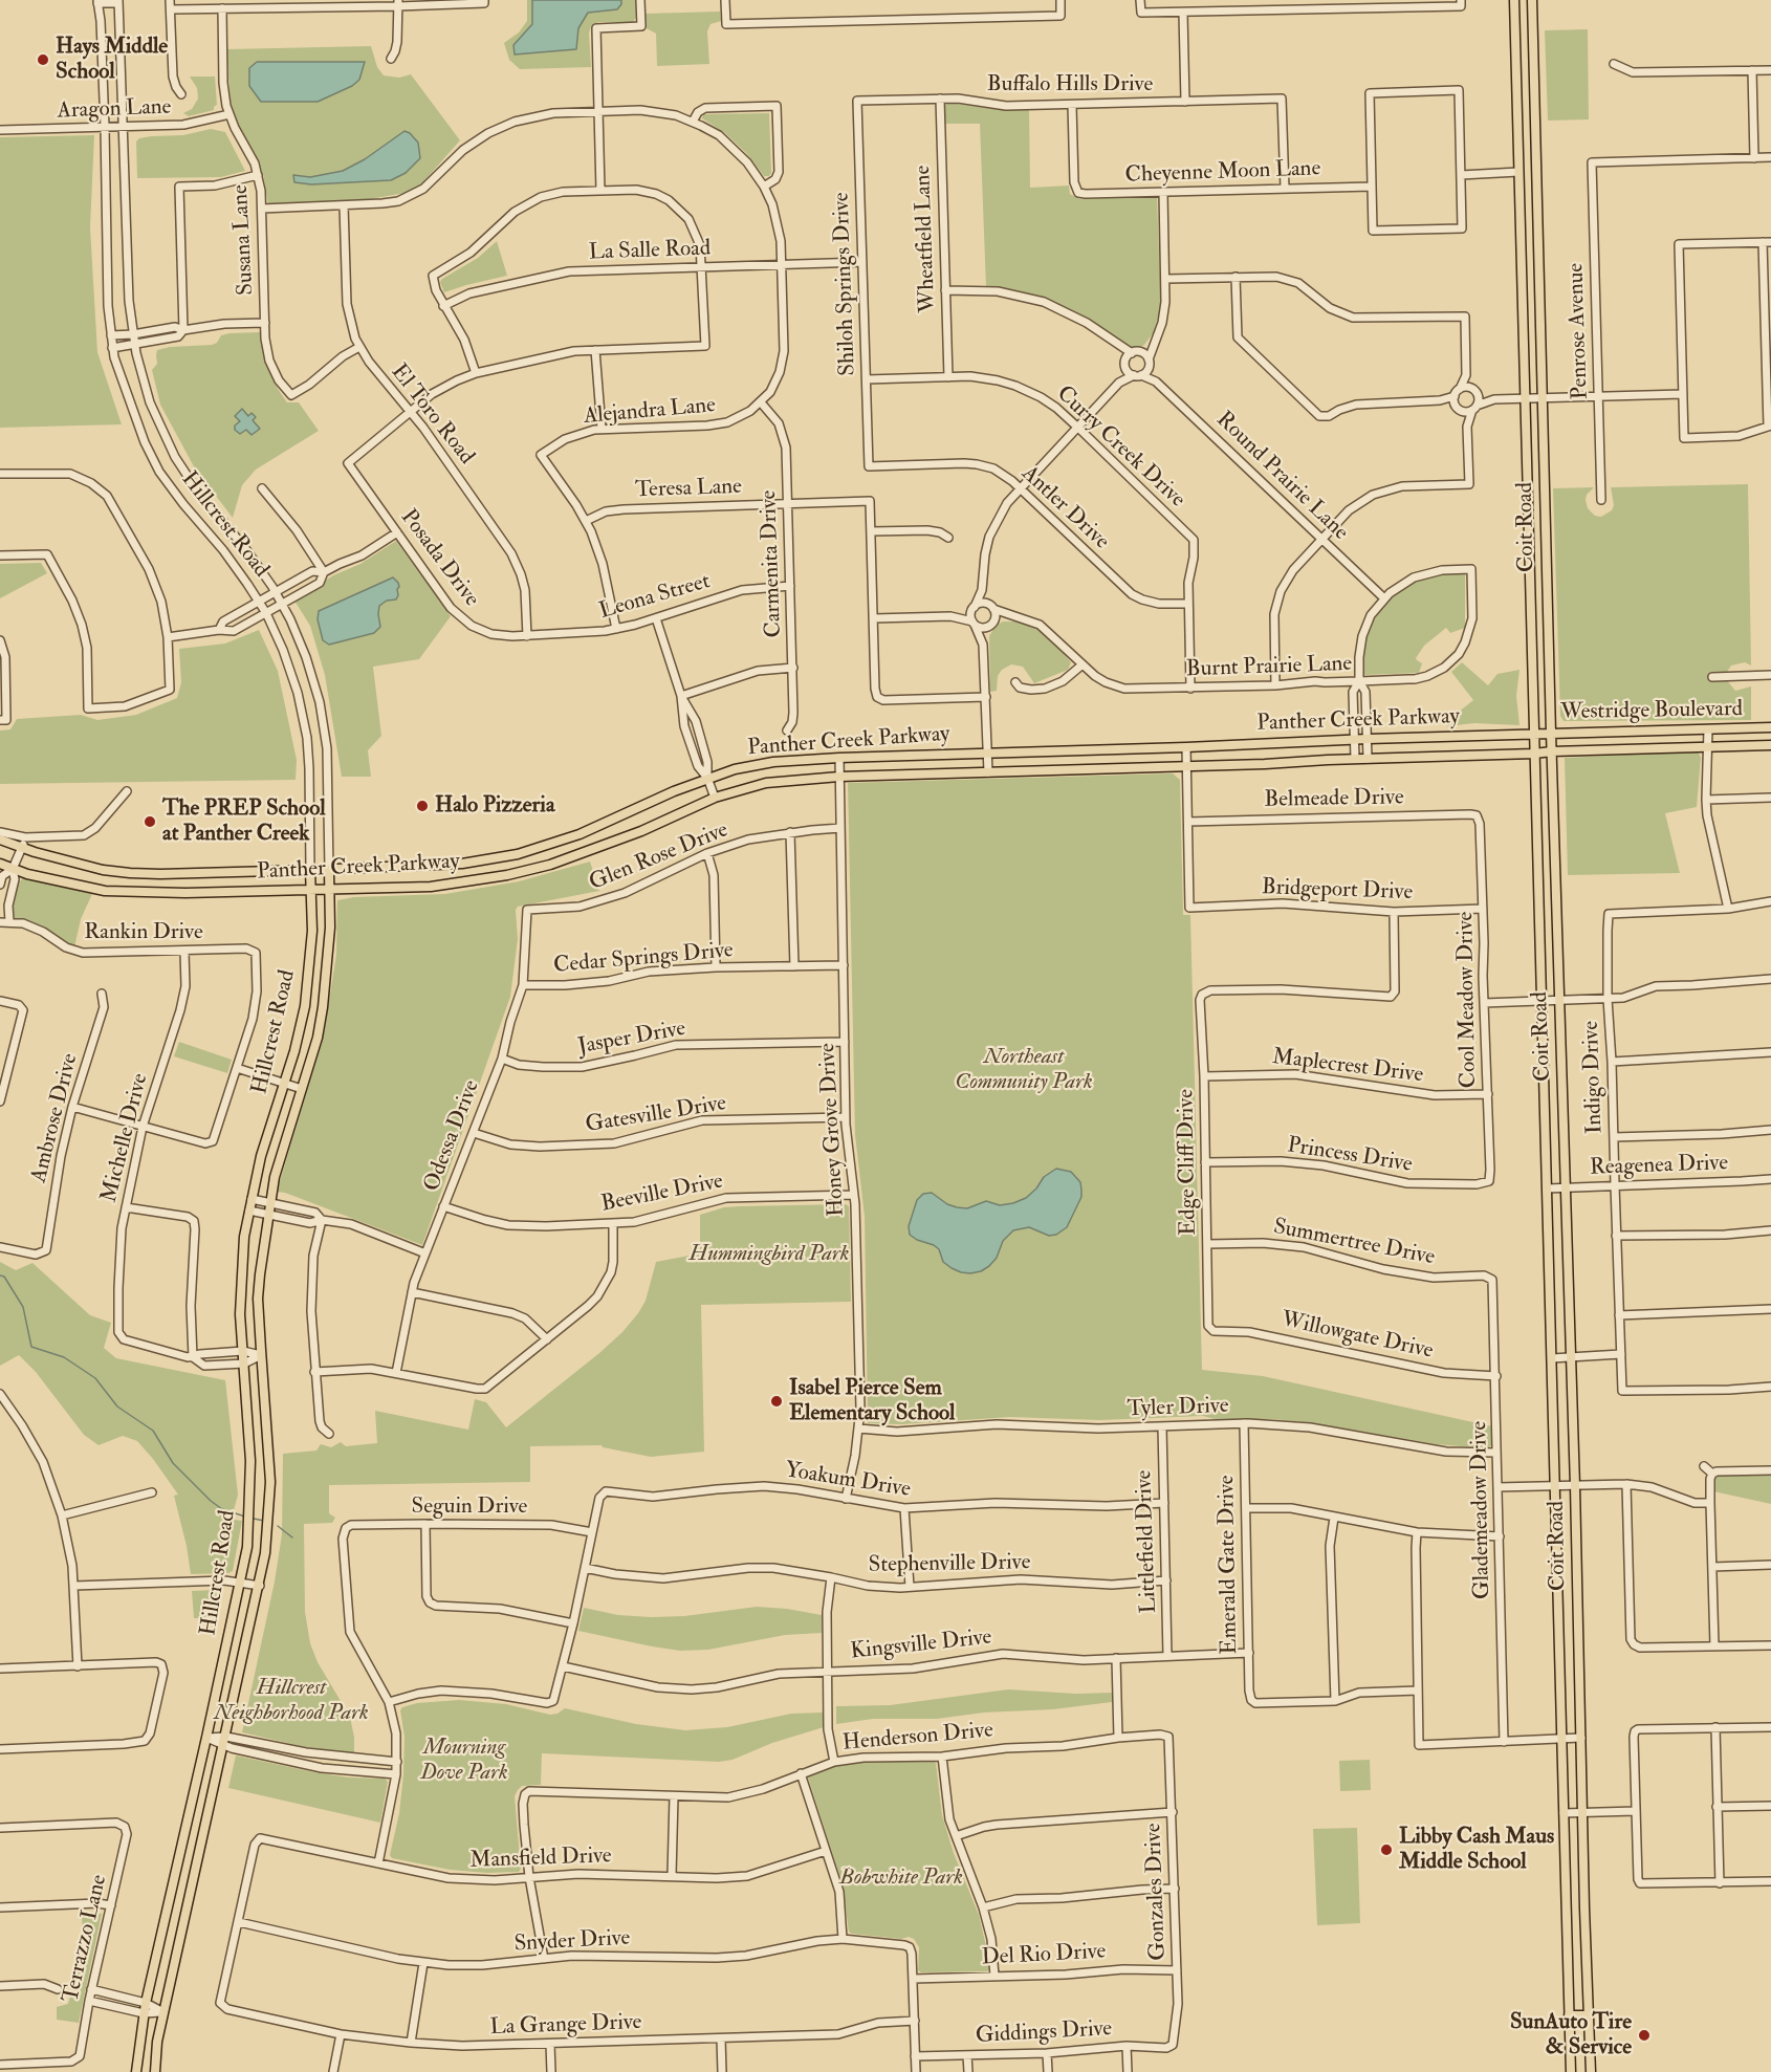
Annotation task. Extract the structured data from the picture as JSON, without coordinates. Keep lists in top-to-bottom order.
{
  "streets": {
    "main road": [
      "Hillcrest Road",
      "Coit Road",
      "Westridge Boulevard",
      "Panther Creek Parkway"
    ],
    "street": [
      "Buffalo Hills Drive",
      "Aragon Lane",
      "Cheyenne Moon Lane",
      "Wheatfield Lane",
      "Susana Lane",
      "La Salle Road",
      "Shiloh Springs Drive",
      "Penrose Avenue",
      "Alejandra Lane",
      "El Toro Road",
      "Curry Creek Drive",
      "Round Prairie Lane",
      "Teresa Lane",
      "Antler Drive",
      "Posada Drive",
      "Carmenita Drive",
      "Leona Street",
      "Burnt Prairie Lane",
      "Belmeade Drive",
      "Glen Rose Drive",
      "Bridgeport Drive",
      "Rankin Drive",
      "Cedar Springs Drive",
      "Cool Meadow Drive",
      "Jasper Drive",
      "Maplecrest Drive",
      "Indigo Drive",
      "Gatesville Drive",
      "Ambrose Drive",
      "Honey Grove Drive",
      "Odessa Drive",
      "Michelle Drive",
      "Princess Drive",
      "Edge Cliff Drive",
      "Reagenea Drive",
      "Beeville Drive",
      "Summertree Drive",
      "Willowgate Drive",
      "Tyler Drive",
      "Yoakum Drive",
      "Seguin Drive",
      "Glademeadow Drive",
      "Littlefield Drive",
      "Stephenville Drive",
      "Emerald Gate Drive",
      "Kingsville Drive",
      "Henderson Drive",
      "Mansfield Drive",
      "Gonzales Drive",
      "Terrazzo Lane",
      "Snyder Drive",
      "Del Rio Drive",
      "La Grange Drive",
      "Giddings Drive"
    ]
  },
  "crossings": [
    ["Buffalo Hills Drive", "Cheyenne Moon Lane"],
    ["Buffalo Hills Drive", "Wheatfield Lane"],
    ["Buffalo Hills Drive", "Shiloh Springs Drive"],
    ["Aragon Lane", "Susana Lane"],
    ["Aragon Lane", "Hillcrest Road"],
    ["Wheatfield Lane", "Curry Creek Drive"],
    ["Susana Lane", "El Toro Road"],
    ["La Salle Road", "Shiloh Springs Drive"],
    ["Shiloh Springs Drive", "Curry Creek Drive"],
    ["Shiloh Springs Drive", "Antler Drive"],
    ["Alejandra Lane", "Teresa Lane"],
    ["Alejandra Lane", "Carmenita Drive"],
    ["El Toro Road", "Posada Drive"],
    ["El Toro Road", "Leona Street"],
    ["Curry Creek Drive", "Antler Drive"],
    ["Round Prairie Lane", "Burnt Prairie Lane"],
    ["Teresa Lane", "Carmenita Drive"],
    ["Hillcrest Road", "Panther Creek Parkway"],
    ["Coit Road", "Westridge Boulevard"],
    ["Coit Road", "Panther Creek Parkway"],
    ["Coit Road", "Reagenea Drive"],
    ["Posada Drive", "Leona Street"],
    ["Carmenita Drive", "Leona Street"],
    ["Westridge Boulevard", "Panther Creek Parkway"],
    ["Panther Creek Parkway", "Honey Grove Drive"],
    ["Belmeade Drive", "Bridgeport Drive"],
    ["Belmeade Drive", "Cool Meadow Drive"],
    ["Glen Rose Drive", "Honey Grove Drive"],
    ["Glen Rose Drive", "Odessa Drive"],
    ["Bridgeport Drive", "Cool Meadow Drive"],
    ["Bridgeport Drive", "Edge Cliff Drive"],
    ["Rankin Drive", "Michelle Drive"],
    ["Cedar Springs Drive", "Honey Grove Drive"],
    ["Cedar Springs Drive", "Odessa Drive"],
    ["Cool Meadow Drive", "Maplecrest Drive"],
    ["Cool Meadow Drive", "Princess Drive"],
    ["Jasper Drive", "Honey Grove Drive"],
    ["Jasper Drive", "Odessa Drive"],
    ["Maplecrest Drive", "Edge Cliff Drive"],
    ["Indigo Drive", "Reagenea Drive"],
    ["Gatesville Drive", "Honey Grove Drive"],
    ["Gatesville Drive", "Odessa Drive"],
    ["Honey Grove Drive", "Beeville Drive"],
    ["Honey Grove Drive", "Tyler Drive"],
    ["Honey Grove Drive", "Yoakum Drive"],
    ["Odessa Drive", "Beeville Drive"],
    ["Princess Drive", "Edge Cliff Drive"],
    ["Edge Cliff Drive", "Summertree Drive"],
    ["Edge Cliff Drive", "Willowgate Drive"],
    ["Summertree Drive", "Glademeadow Drive"],
    ["Willowgate Drive", "Glademeadow Drive"],
    ["Tyler Drive", "Glademeadow Drive"],
    ["Tyler Drive", "Littlefield Drive"],
    ["Tyler Drive", "Emerald Gate Drive"],
    ["Yoakum Drive", "Seguin Drive"],
    ["Yoakum Drive", "Littlefield Drive"],
    ["Littlefield Drive", "Stephenville Drive"],
    ["Littlefield Drive", "Kingsville Drive"],
    ["Emerald Gate Drive", "Kingsville Drive"],
    ["Henderson Drive", "Mansfield Drive"],
    ["Henderson Drive", "Gonzales Drive"],
    ["Mansfield Drive", "Snyder Drive"],
    ["Mansfield Drive", "La Grange Drive"],
    ["Gonzales Drive", "Del Rio Drive"],
    ["Gonzales Drive", "Giddings Drive"],
    ["Snyder Drive", "Del Rio Drive"],
    ["Snyder Drive", "La Grange Drive"]
  ],
  "parks": [
    "Northeast Community Park",
    "Hummingbird Park",
    "Hillcrest Neighborhood Park",
    "Mourning Dove Park",
    "Bobwhite Park"
  ],
  "places": [
    "Hays Middle School",
    "Halo Pizzeria",
    "The PREP School at Panther Creek",
    "Isabel Pierce Sem Elementary School",
    "Libby Cash Maus Middle School",
    "SunAuto Tire & Service"
  ]
}
